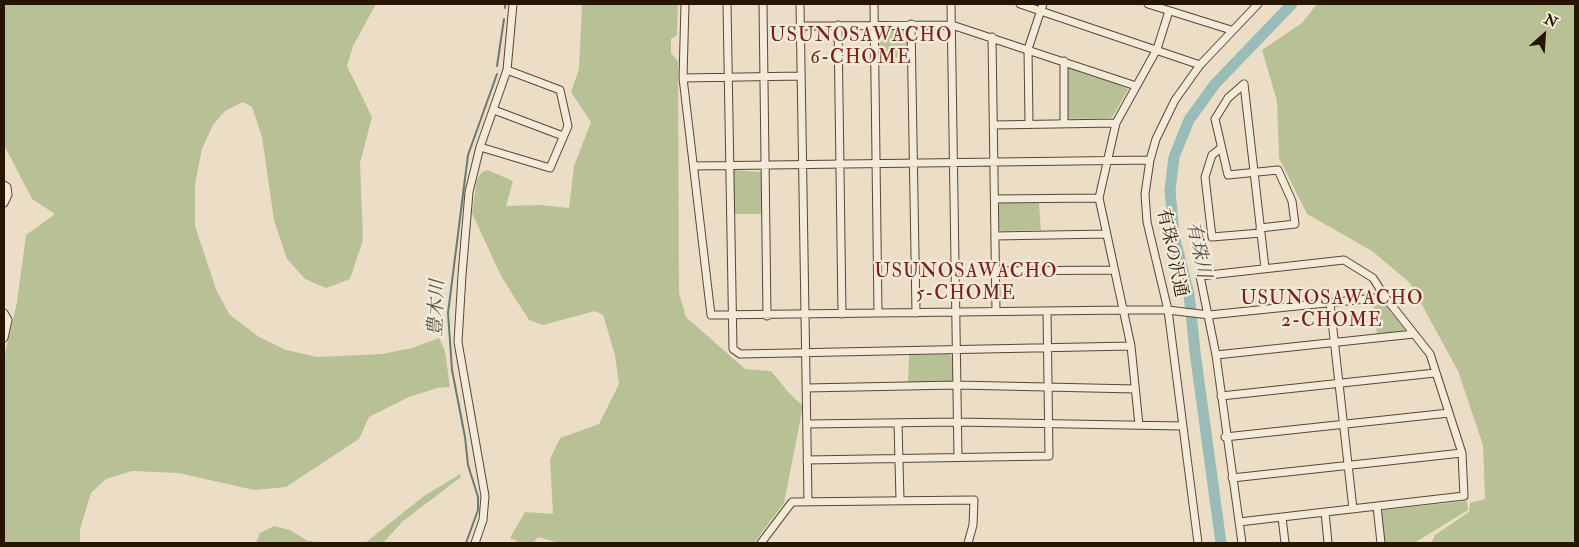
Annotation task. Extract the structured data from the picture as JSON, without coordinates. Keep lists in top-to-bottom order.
{
  "streets": {
    "street": ["有珠の沢通"]
  },
  "districts": ["USUNOSAWACHO 6-CHOME", "USUNOSAWACHO 5-CHOME", "USUNOSAWACHO 2-CHOME"],
  "water": ["有珠川", "豊木川"],
  "north": "top right"
}
